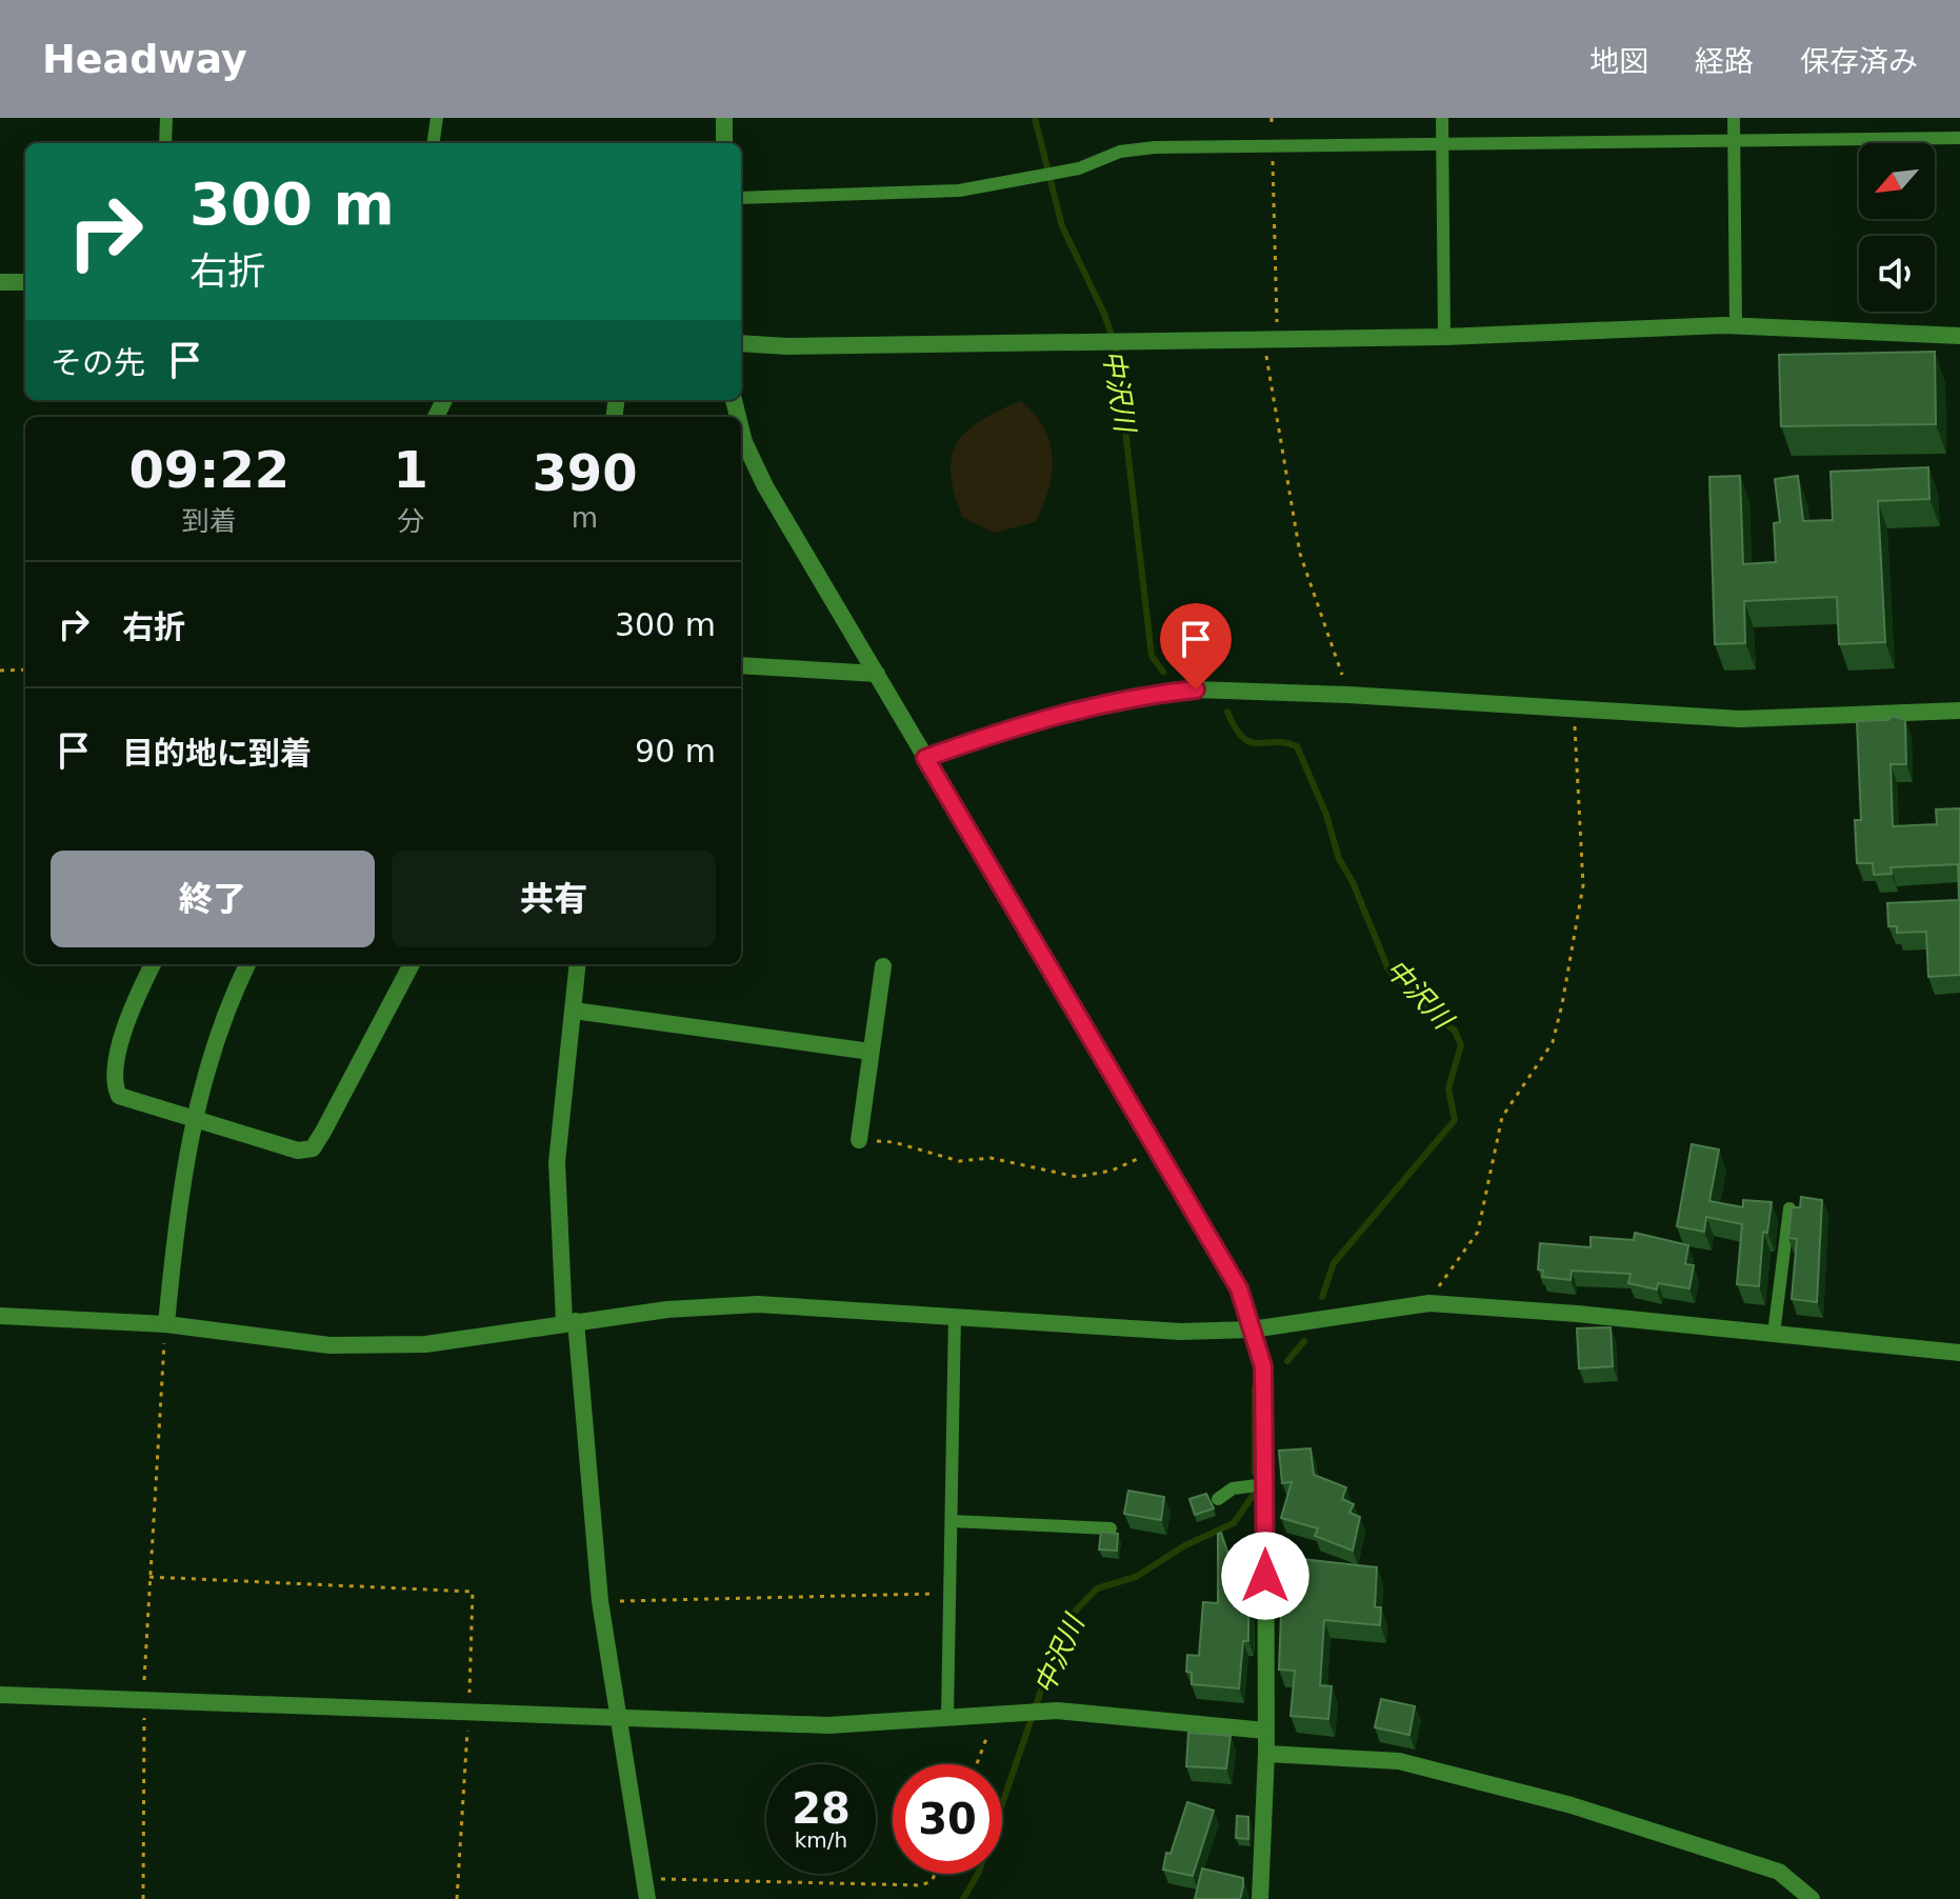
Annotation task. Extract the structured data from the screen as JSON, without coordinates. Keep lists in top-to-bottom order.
{
  "water": ["中沢川"],
  "north": "bottom left",
  "page": {
    "header": "Headway",
    "nav": ["地図", "経路", "保存済み"],
    "turn": ["300 m", "右折"],
    "then": "その先",
    "eta": [
      "09:22",
      "到着",
      "1",
      "分",
      "390",
      "m"
    ],
    "list": [
      {
        "name": "右折",
        "value": "300 m"
      },
      {
        "name": "目的地に到着",
        "value": "90 m"
      }
    ],
    "buttons": ["終了", "共有"],
    "speed": "28 km/h",
    "limit": "30"
  }
}
